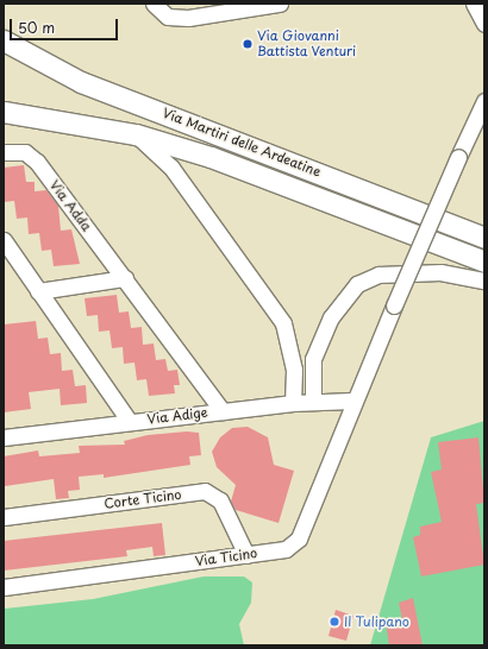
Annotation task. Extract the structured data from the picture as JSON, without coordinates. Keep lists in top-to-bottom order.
{
  "streets": {
    "street": [
      "Via Martiri delle Ardeatine",
      "Via Adda",
      "Via Adige",
      "Corte Ticino",
      "Via Ticino"
    ]
  },
  "crossings": [
    ["Via Adda", "Via Adige"],
    ["Via Adige", "Via Ticino"],
    ["Corte Ticino", "Via Ticino"]
  ],
  "places": ["Via Giovanni Battista Venturi", "Il Tulipano"],
  "scale_bar": "50 m"
}
